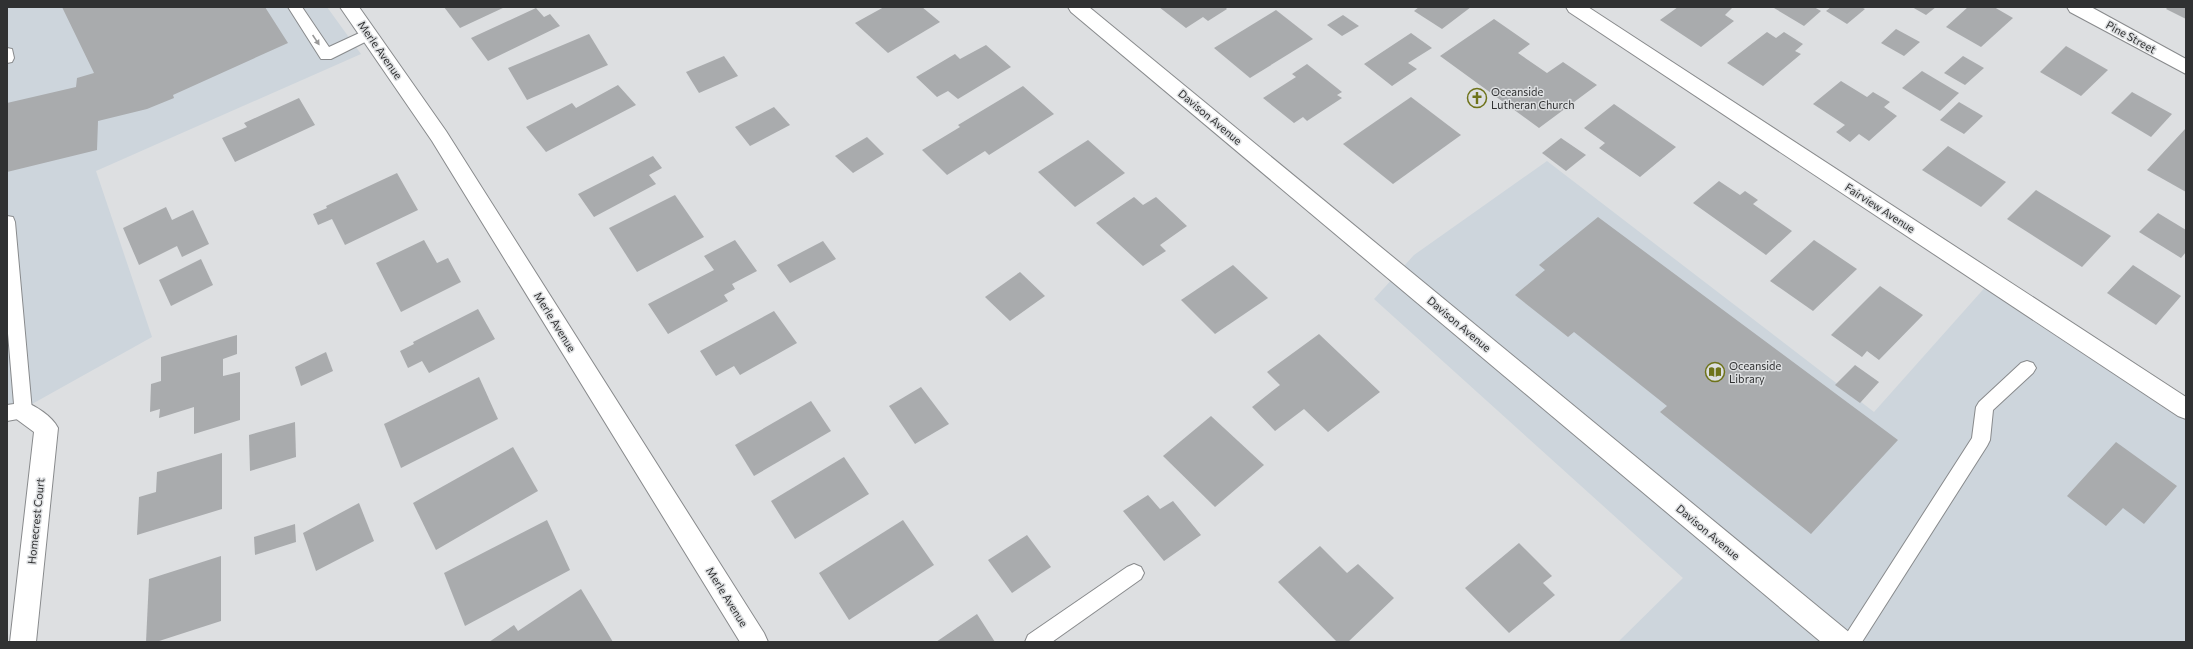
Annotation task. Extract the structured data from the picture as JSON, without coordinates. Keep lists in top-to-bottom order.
{
  "streets": {
    "street": [
      "Pine Street",
      "Merle Avenue",
      "Davison Avenue",
      "Fairview Avenue",
      "Homecrest Court"
    ]
  },
  "places": {
    "church": ["Oceanside Lutheran Church"],
    "library": ["Oceanside Library"]
  }
}
